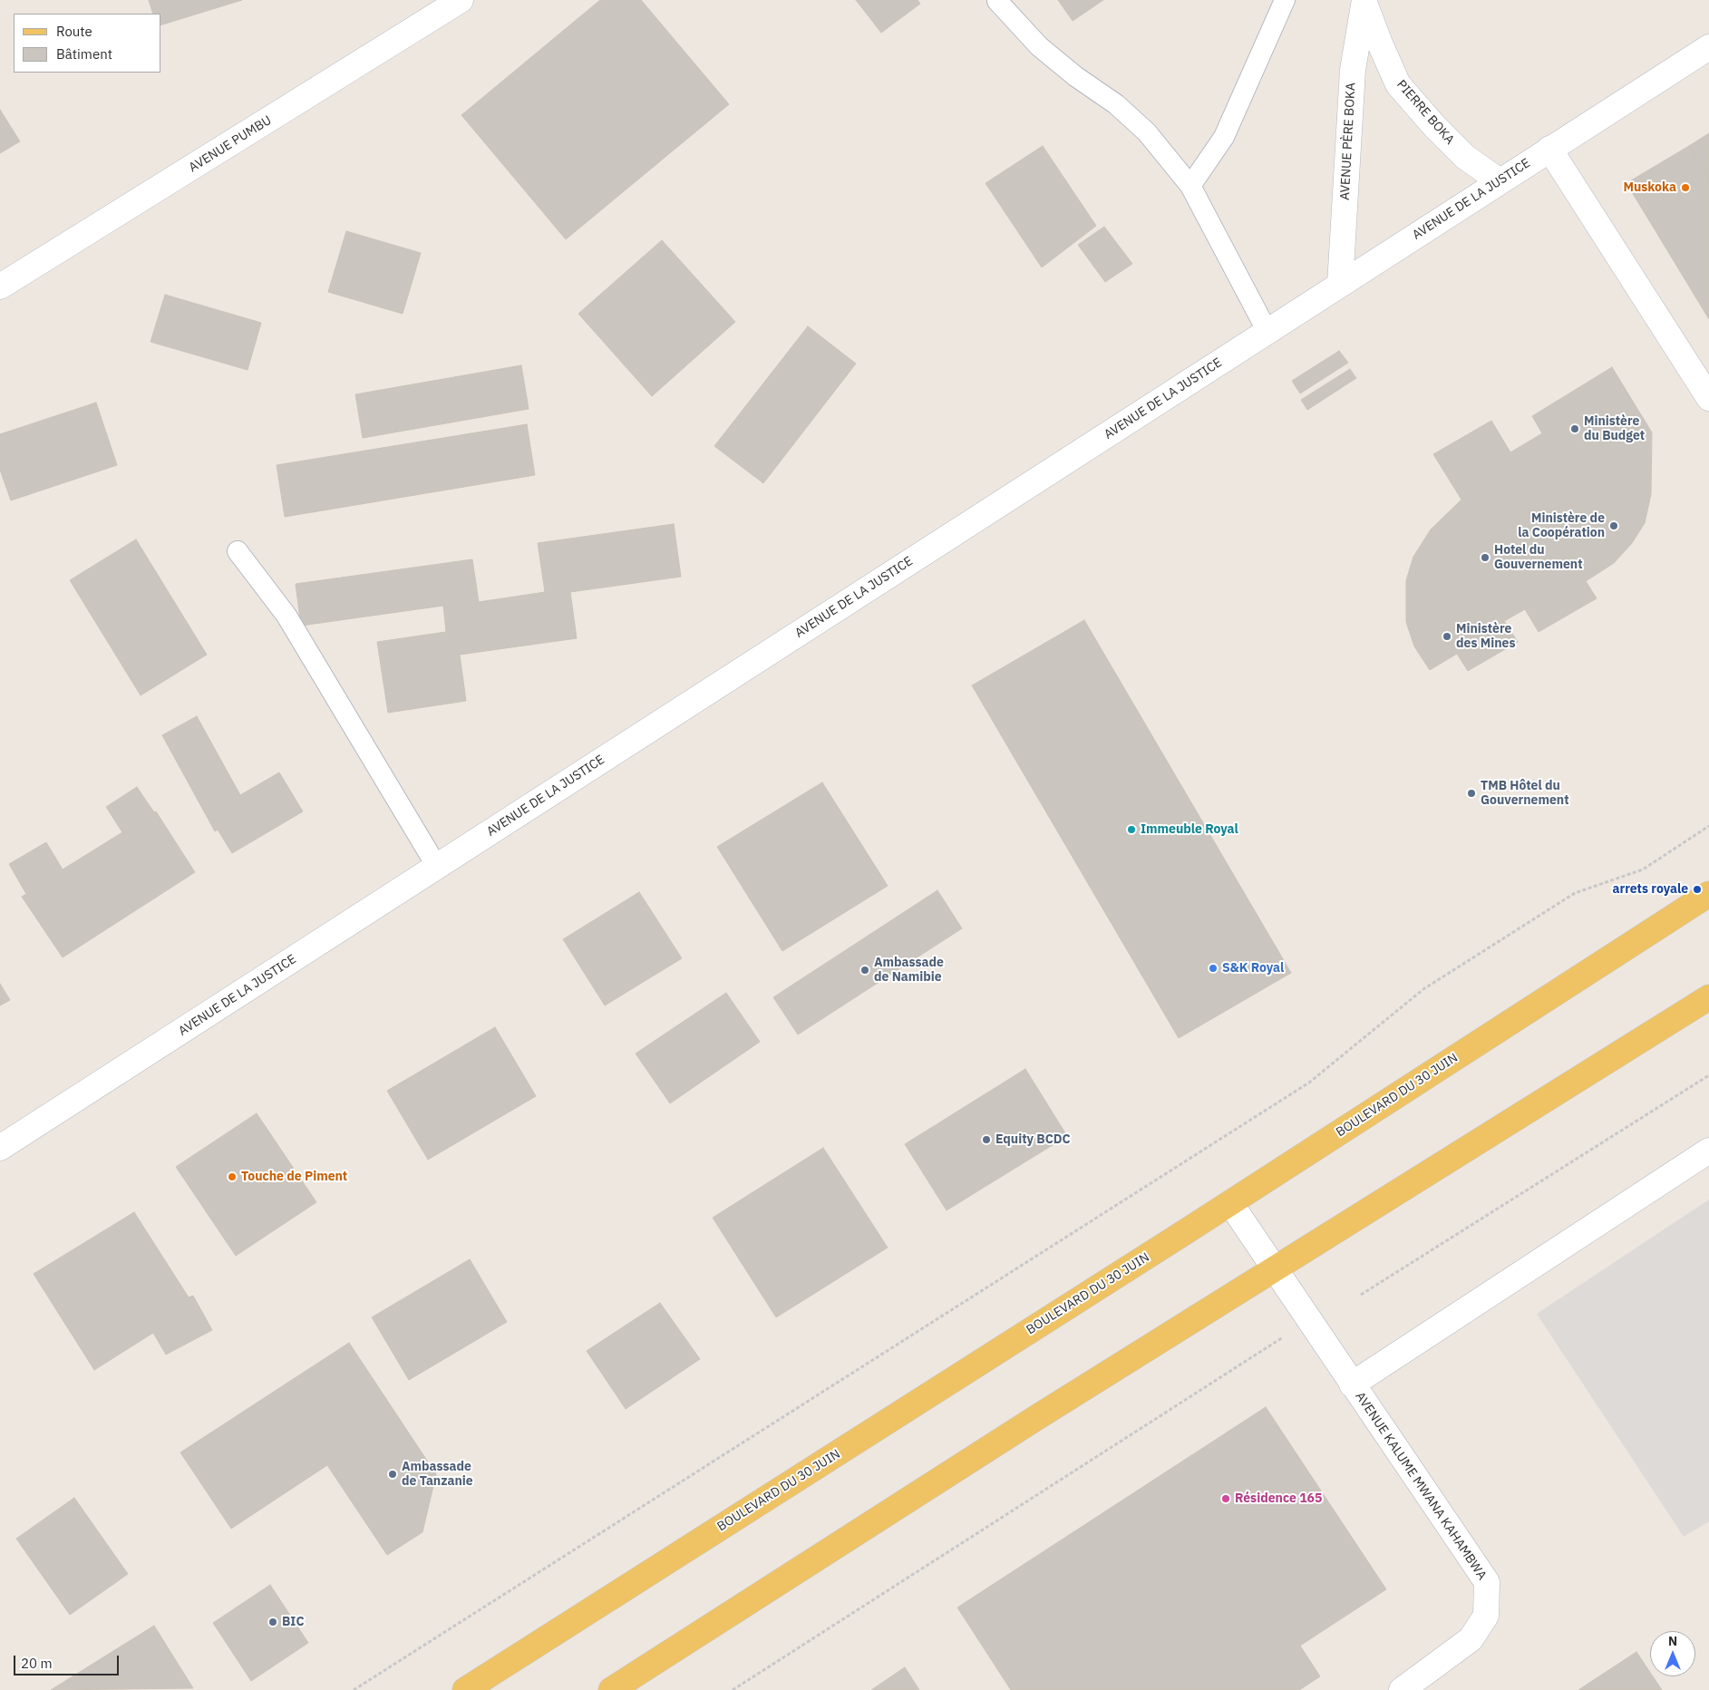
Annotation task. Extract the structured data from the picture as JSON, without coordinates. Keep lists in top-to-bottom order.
{
  "streets": {
    "main road": ["BOULEVARD DU 30 JUIN"],
    "street": [
      "PIERRE BOKA",
      "AVENUE PÈRE BOKA",
      "AVENUE PUMBU",
      "AVENUE DE LA JUSTICE",
      "AVENUE KALUME MWANA KAHAMBWA"
    ]
  },
  "crossings": [
    ["PIERRE BOKA", "AVENUE PÈRE BOKA"],
    ["PIERRE BOKA", "AVENUE DE LA JUSTICE"],
    ["AVENUE PÈRE BOKA", "AVENUE DE LA JUSTICE"],
    ["BOULEVARD DU 30 JUIN", "AVENUE KALUME MWANA KAHAMBWA"]
  ],
  "places": [
    "Muskoka",
    "Ministère du Budget",
    "Ministère de la Coopération",
    "Hotel du Gouvernement",
    "Ministère des Mines",
    "TMB Hôtel du Gouvernement",
    "Immeuble Royal",
    "arrets royale",
    "S&K Royal",
    "Ambassade de Namibie",
    "Equity BCDC",
    "Touche de Piment",
    "Ambassade de Tanzanie",
    "Résidence 165",
    "BIC"
  ],
  "legend": ["Route", "Bâtiment"],
  "scale_bar": "20 m",
  "north": "top"
}
